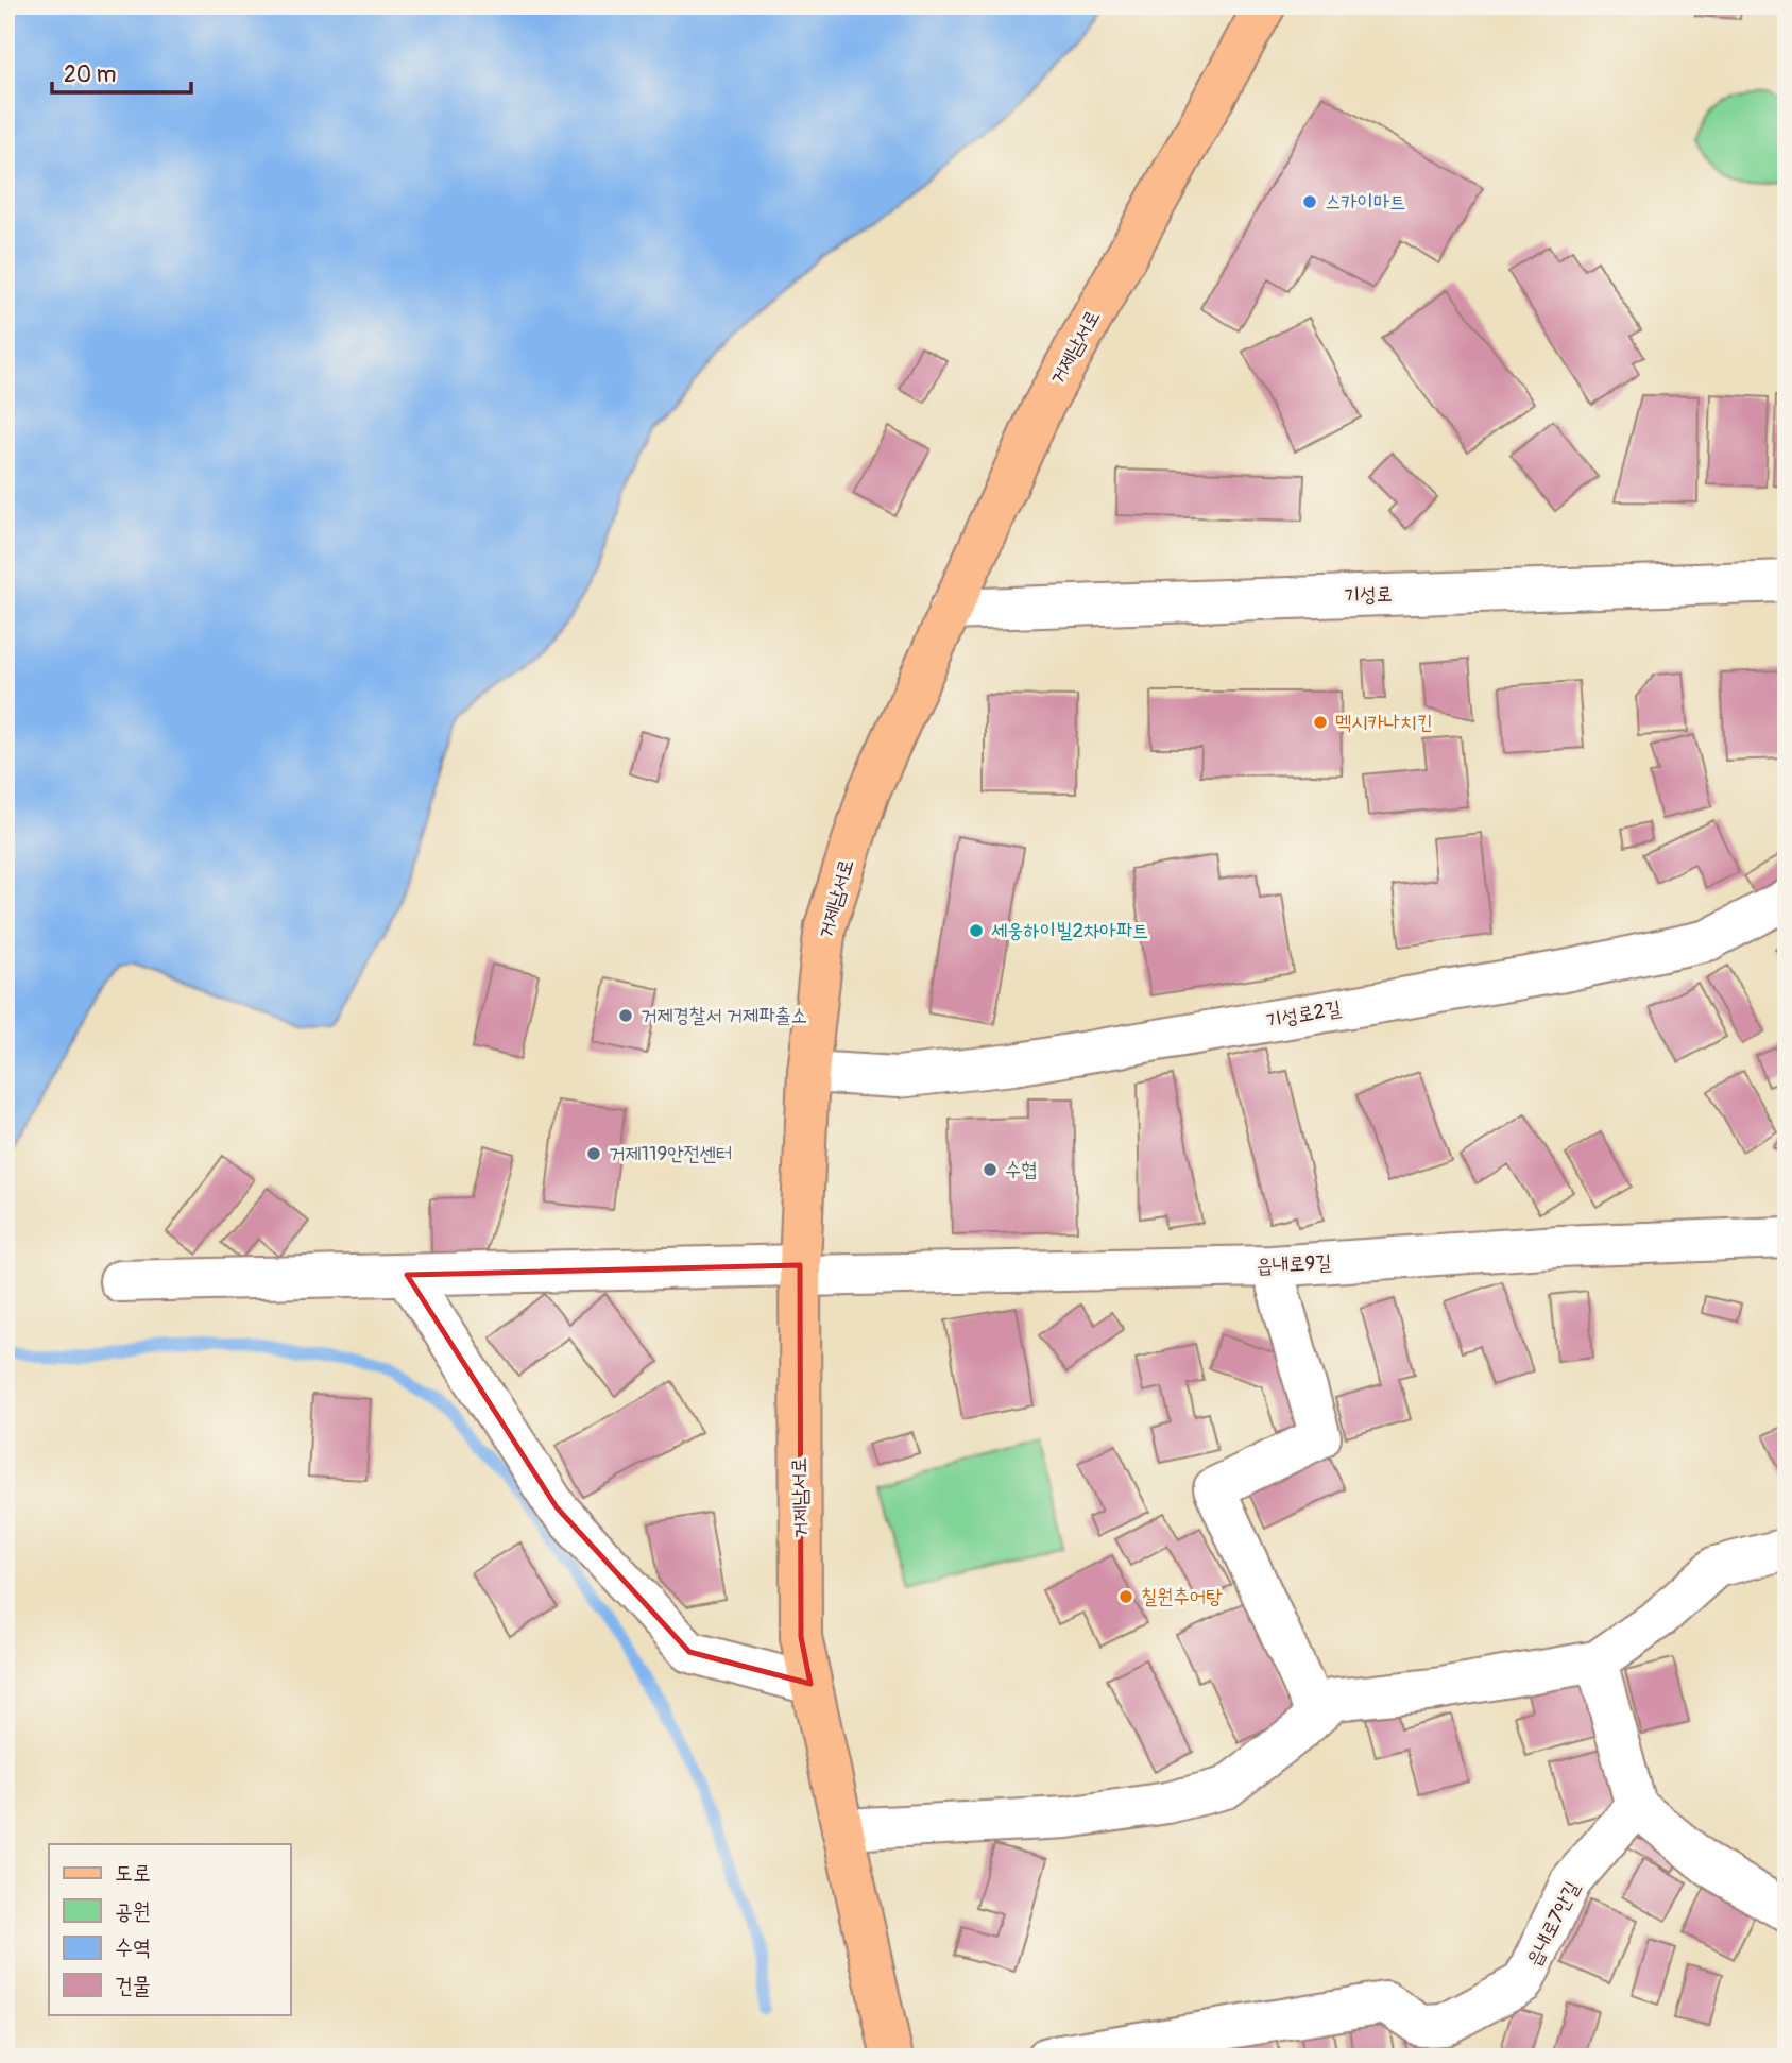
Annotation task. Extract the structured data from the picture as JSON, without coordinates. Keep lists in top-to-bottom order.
{
  "streets": {
    "main road": ["거제남서로"],
    "street": [
      "기성로",
      "기성로2길",
      "읍내로9길",
      "읍내로7안길"
    ]
  },
  "crossings": [
    ["거제남서로", "기성로"],
    ["거제남서로", "기성로2길"],
    ["거제남서로", "읍내로9길"]
  ],
  "places": [
    "스카이마트",
    "멕시카나치킨",
    "세웅하이빌2차아파트",
    "거제경찰서 거제파출소",
    "거제119안전센터",
    "수협",
    "칠원추어탕"
  ],
  "legend": [
    "도로",
    "공원",
    "수역",
    "건물"
  ],
  "scale_bar": "20 m"
}
